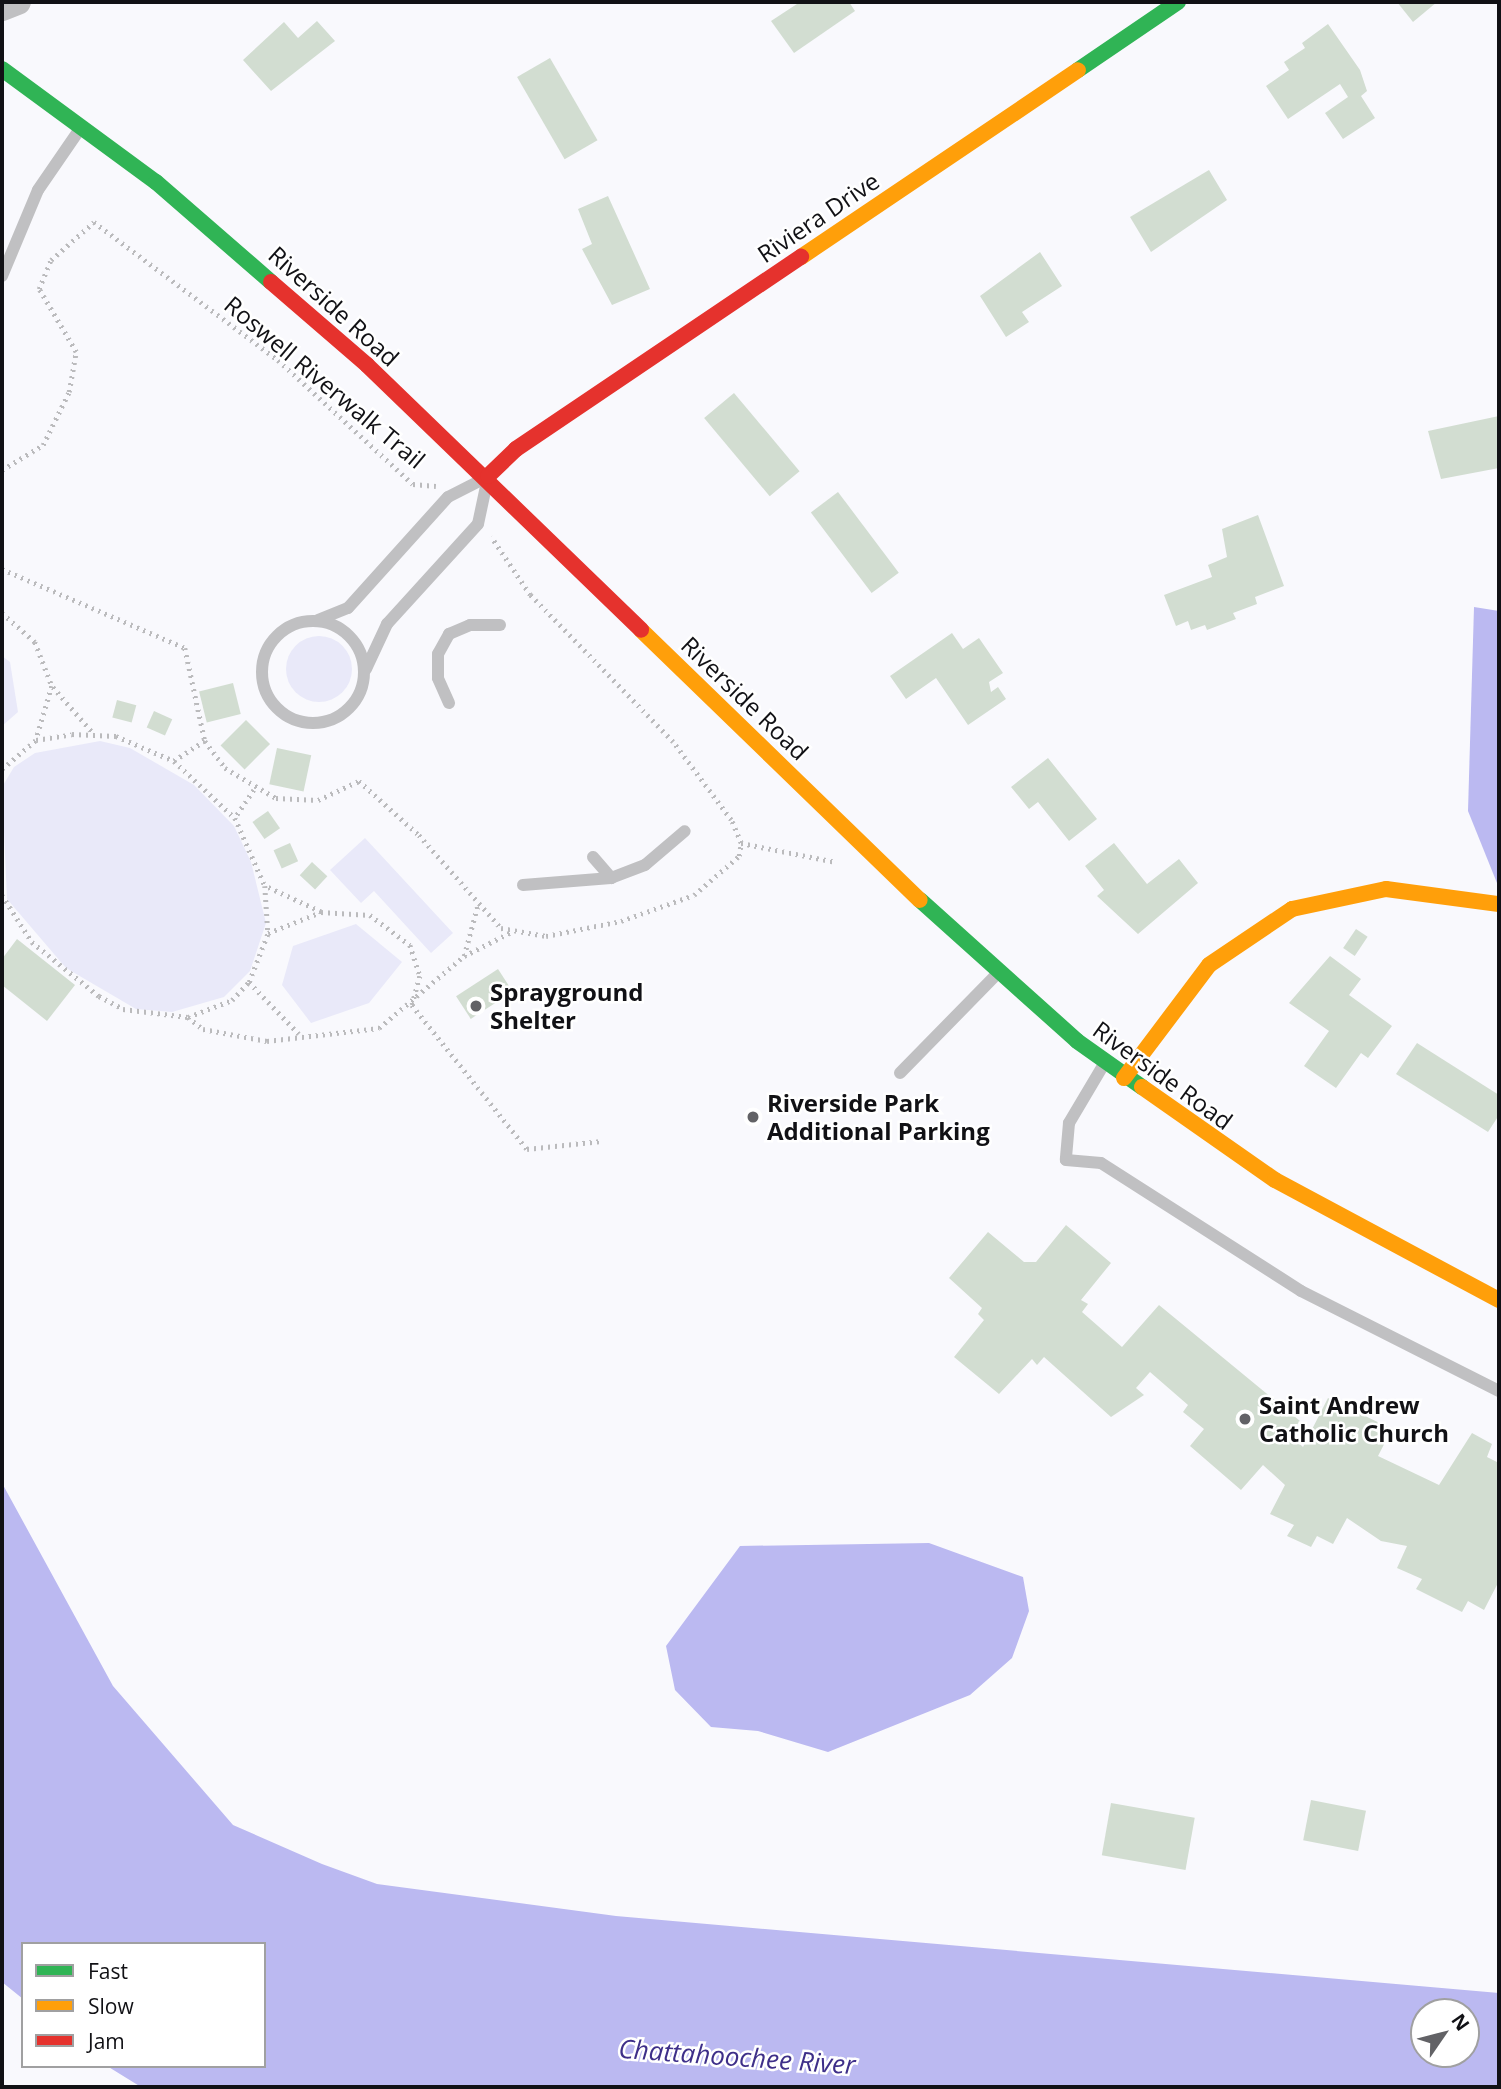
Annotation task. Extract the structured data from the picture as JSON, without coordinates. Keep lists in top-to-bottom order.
{
  "streets": {
    "street": ["Riviera Drive", "Riverside Road"],
    "path": ["Roswell Riverwalk Trail"]
  },
  "crossings": [
    ["Riviera Drive", "Riverside Road"]
  ],
  "water": ["Chattahoochee River"],
  "places": ["Sprayground Shelter", "Riverside Park Additional Parking", "Saint Andrew Catholic Church"],
  "legend": ["Fast", "Slow", "Jam"],
  "north": "top right"
}
